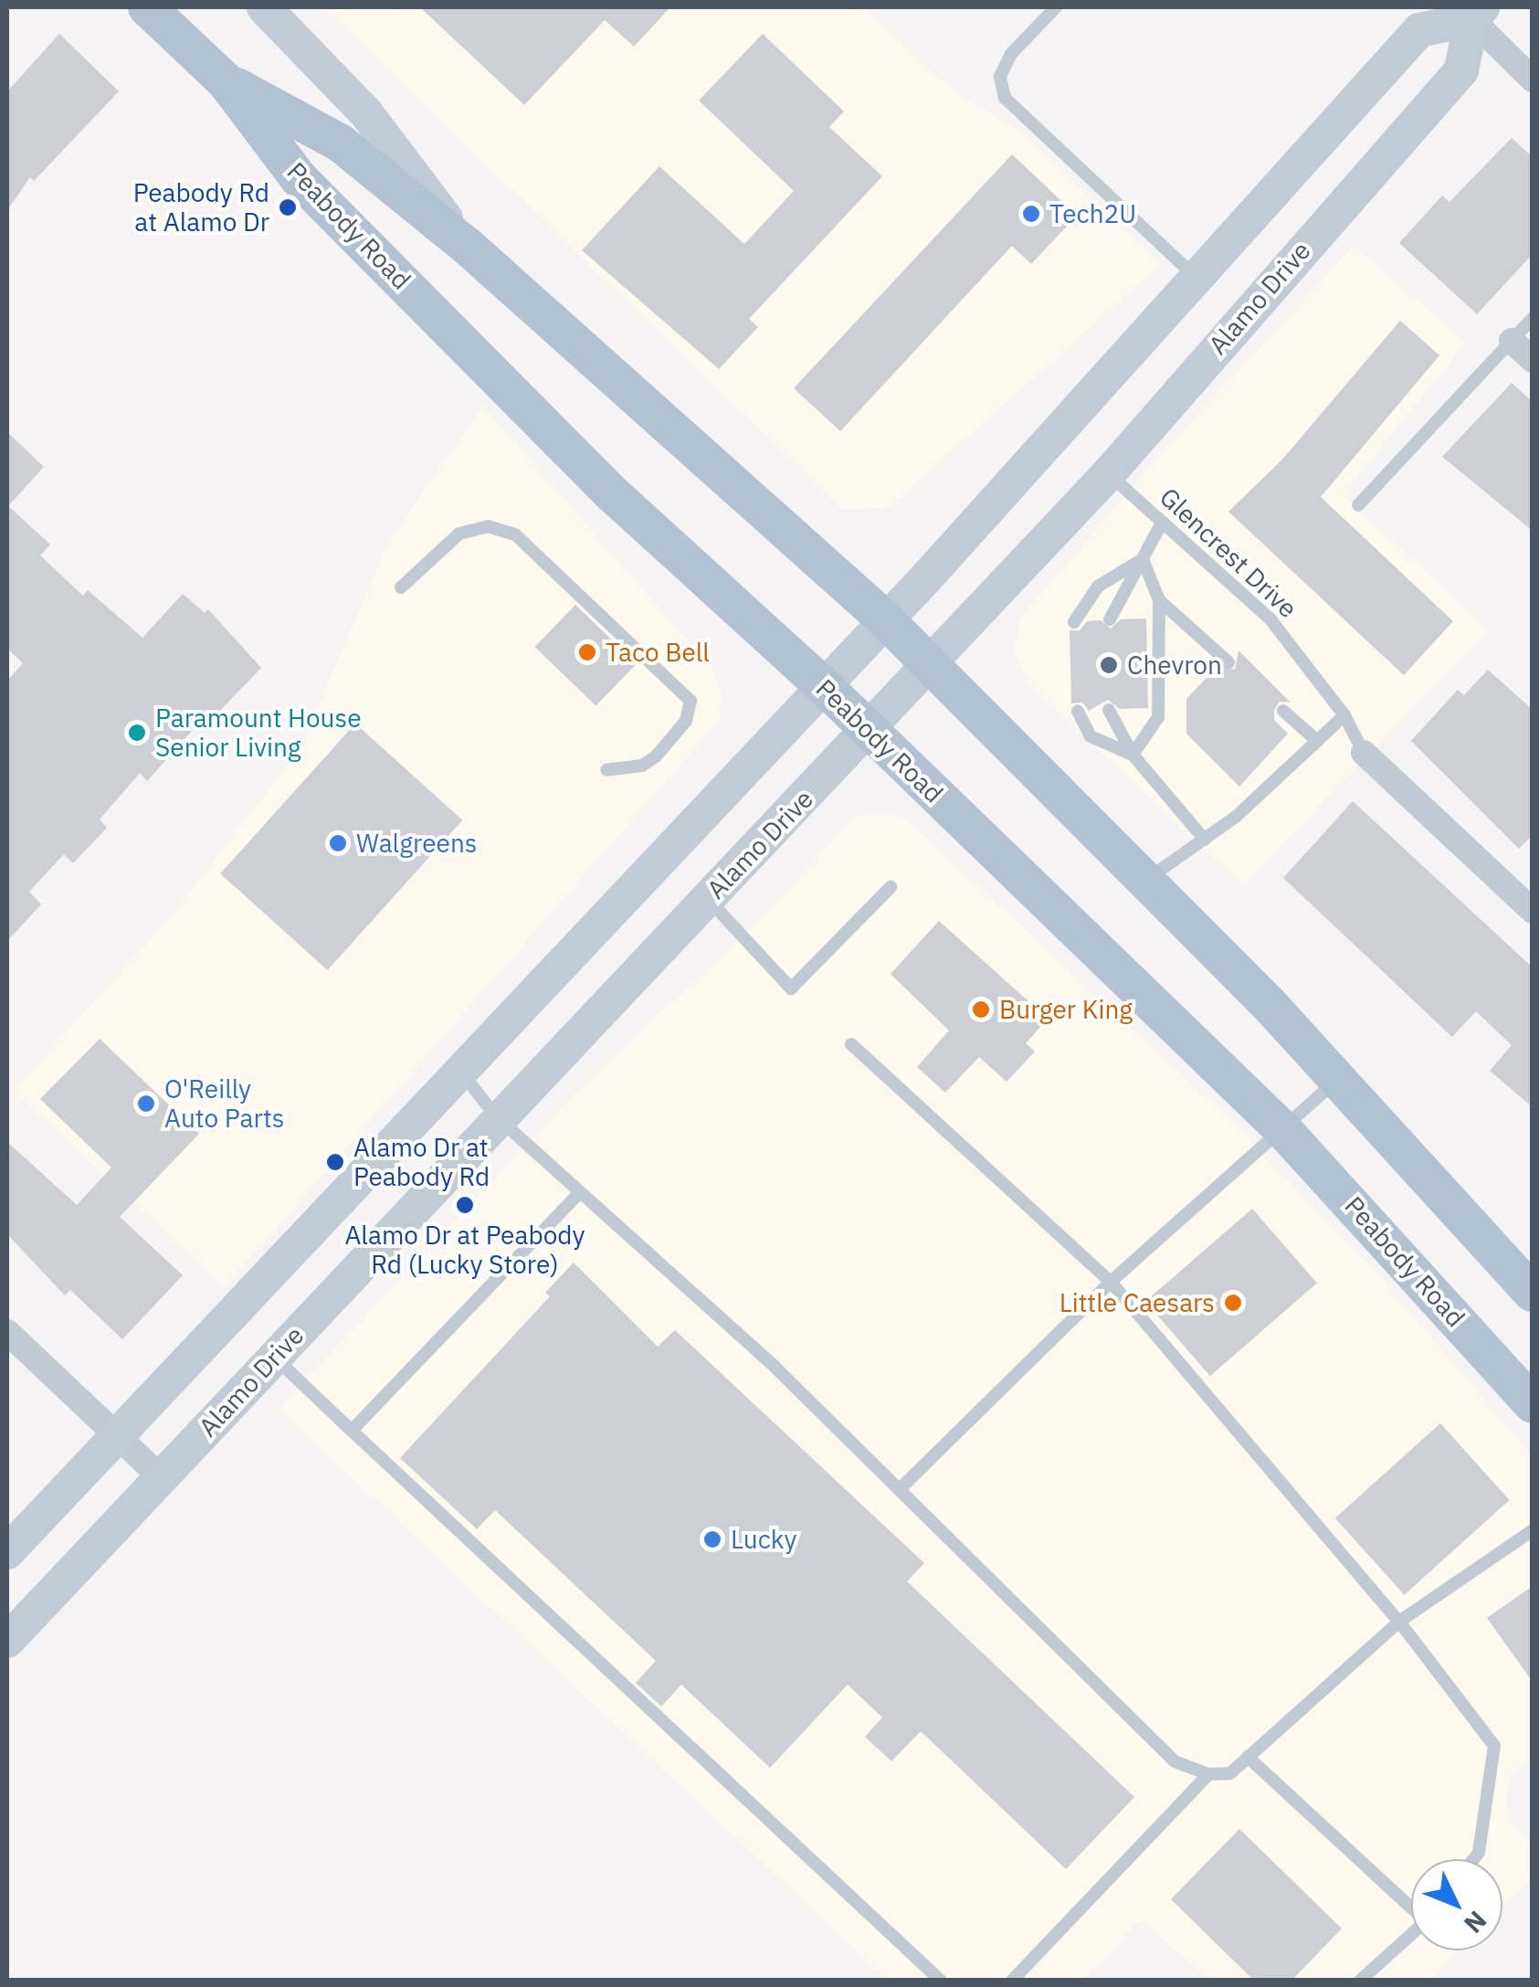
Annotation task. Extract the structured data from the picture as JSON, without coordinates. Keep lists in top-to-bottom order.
{
  "streets": {
    "main road": ["Peabody Road", "Alamo Drive"],
    "lane": ["Glencrest Drive"]
  },
  "crossings": [
    ["Peabody Road", "Alamo Drive"],
    ["Alamo Drive", "Glencrest Drive"]
  ],
  "places": [
    "Peabody Rd at Alamo Dr",
    "Tech2U",
    "Taco Bell",
    "Chevron",
    "Paramount House Senior Living",
    "Walgreens",
    "Burger King",
    "O'Reilly Auto Parts",
    "Alamo Dr at Peabody Rd",
    "Alamo Dr at Peabody Rd (Lucky Store)",
    "Little Caesars",
    "Lucky"
  ],
  "north": "bottom right"
}
